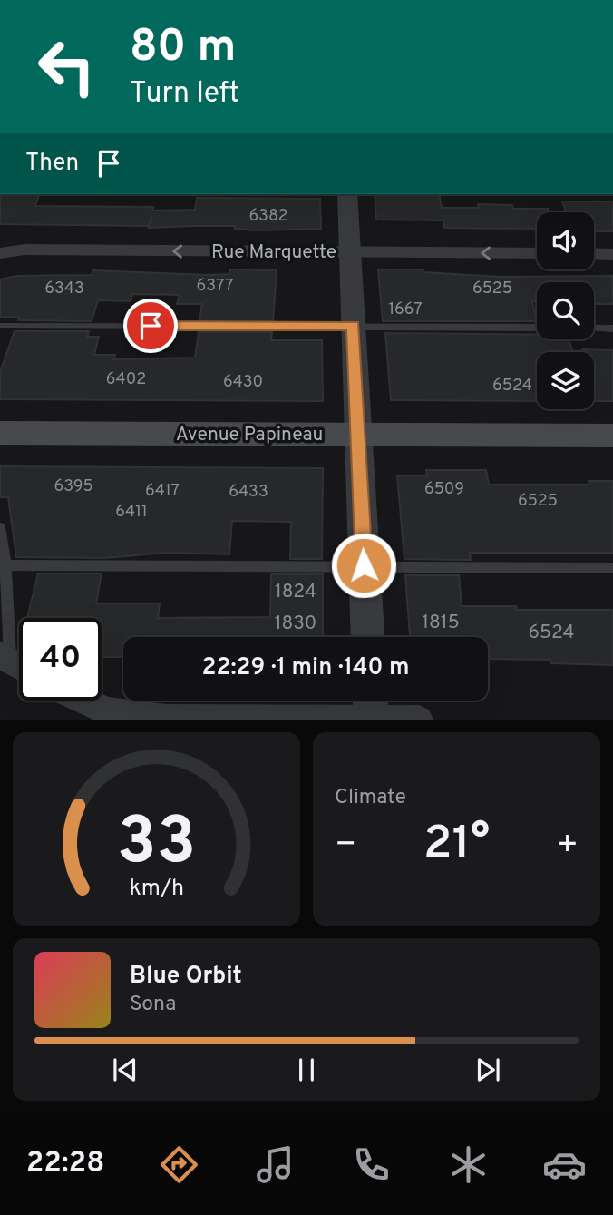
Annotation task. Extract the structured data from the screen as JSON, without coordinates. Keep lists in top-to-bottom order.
{
  "streets": {
    "main road": ["Avenue Papineau"],
    "street": ["Rue Marquette"]
  },
  "one_way": ["Rue Marquette"],
  "house_numbers": [
    "6382",
    "6377",
    "6343",
    "6525",
    "1667",
    "6402",
    "6430",
    "6524",
    "6395",
    "6509",
    "6417",
    "6433",
    "6525",
    "6411",
    "1824",
    "1815",
    "1830",
    "6524"
  ],
  "page": {
    "turn": ["80 m", "Turn left"],
    "then": "Then",
    "limit": "40",
    "trip": "22:29 · 1 min · 140 m",
    "tile": "Climate",
    "heat": ["−", "21°", "+"],
    "song": ["Blue Orbit", "Sona"],
    "tabs": "22:28",
    "gauge": ["33", "km/h"]
  }
}
